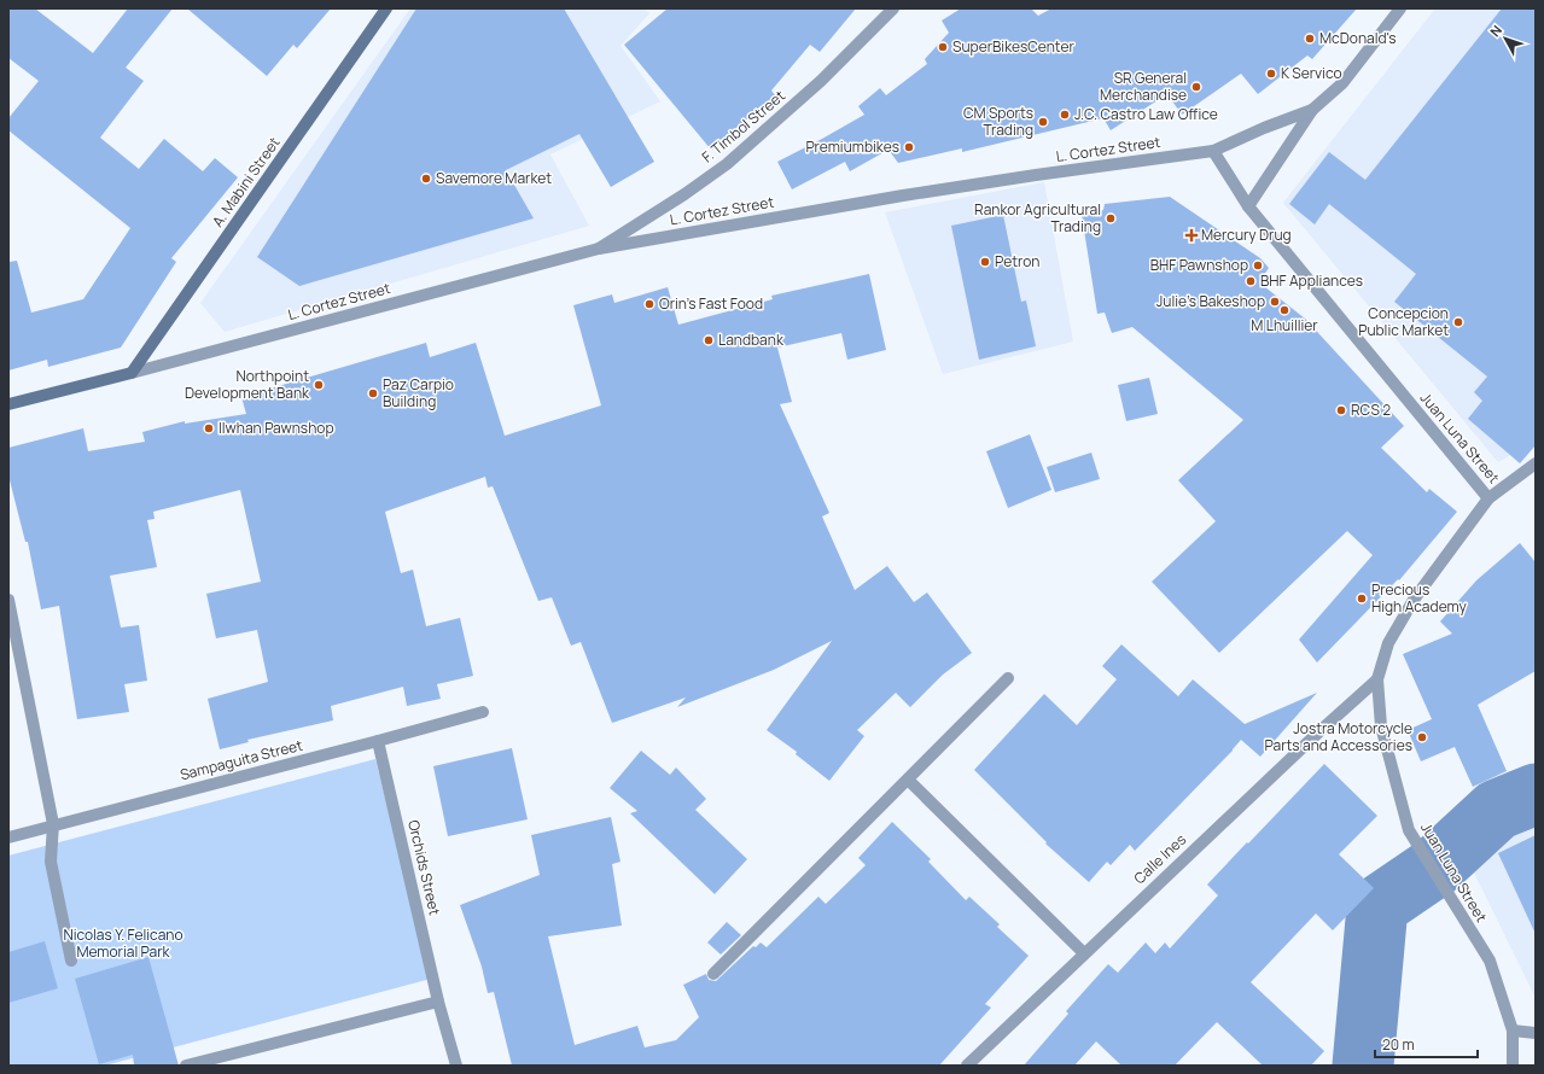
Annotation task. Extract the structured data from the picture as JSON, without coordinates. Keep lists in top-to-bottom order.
{
  "streets": {
    "main road": ["L. Cortez Street", "A. Mabini Street"],
    "street": [
      "F. Timbol Street",
      "Juan Luna Street",
      "Sampaguita Street",
      "Calle Ines",
      "Orchids Street"
    ]
  },
  "crossings": [
    ["F. Timbol Street", "L. Cortez Street"],
    ["L. Cortez Street", "A. Mabini Street"],
    ["L. Cortez Street", "Juan Luna Street"],
    ["Juan Luna Street", "Calle Ines"],
    ["Sampaguita Street", "Orchids Street"]
  ],
  "parks": ["Nicolas Y. Felicano Memorial Park"],
  "places": {
    "other": [
      "McDonald's",
      "SuperBikesCenter",
      "K Servico",
      "SR General Merchandise",
      "J.C. Castro Law Office",
      "CM Sports Trading",
      "Premiumbikes",
      "Savemore Market",
      "Rankor Agricultural Trading",
      "Petron",
      "BHF Pawnshop",
      "BHF Appliances",
      "Julie's Bakeshop",
      "Orin's Fast Food",
      "M Lhuillier",
      "Concepcion Public Market",
      "Landbank",
      "Northpoint Development Bank",
      "Paz Carpio Building",
      "RCS 2",
      "Ilwhan Pawnshop",
      "Precious High Academy",
      "Jostra Motorcycle Parts and Accessories"
    ],
    "health": ["Mercury Drug"]
  },
  "scale_bar": "20 m",
  "north": "top left"
}
